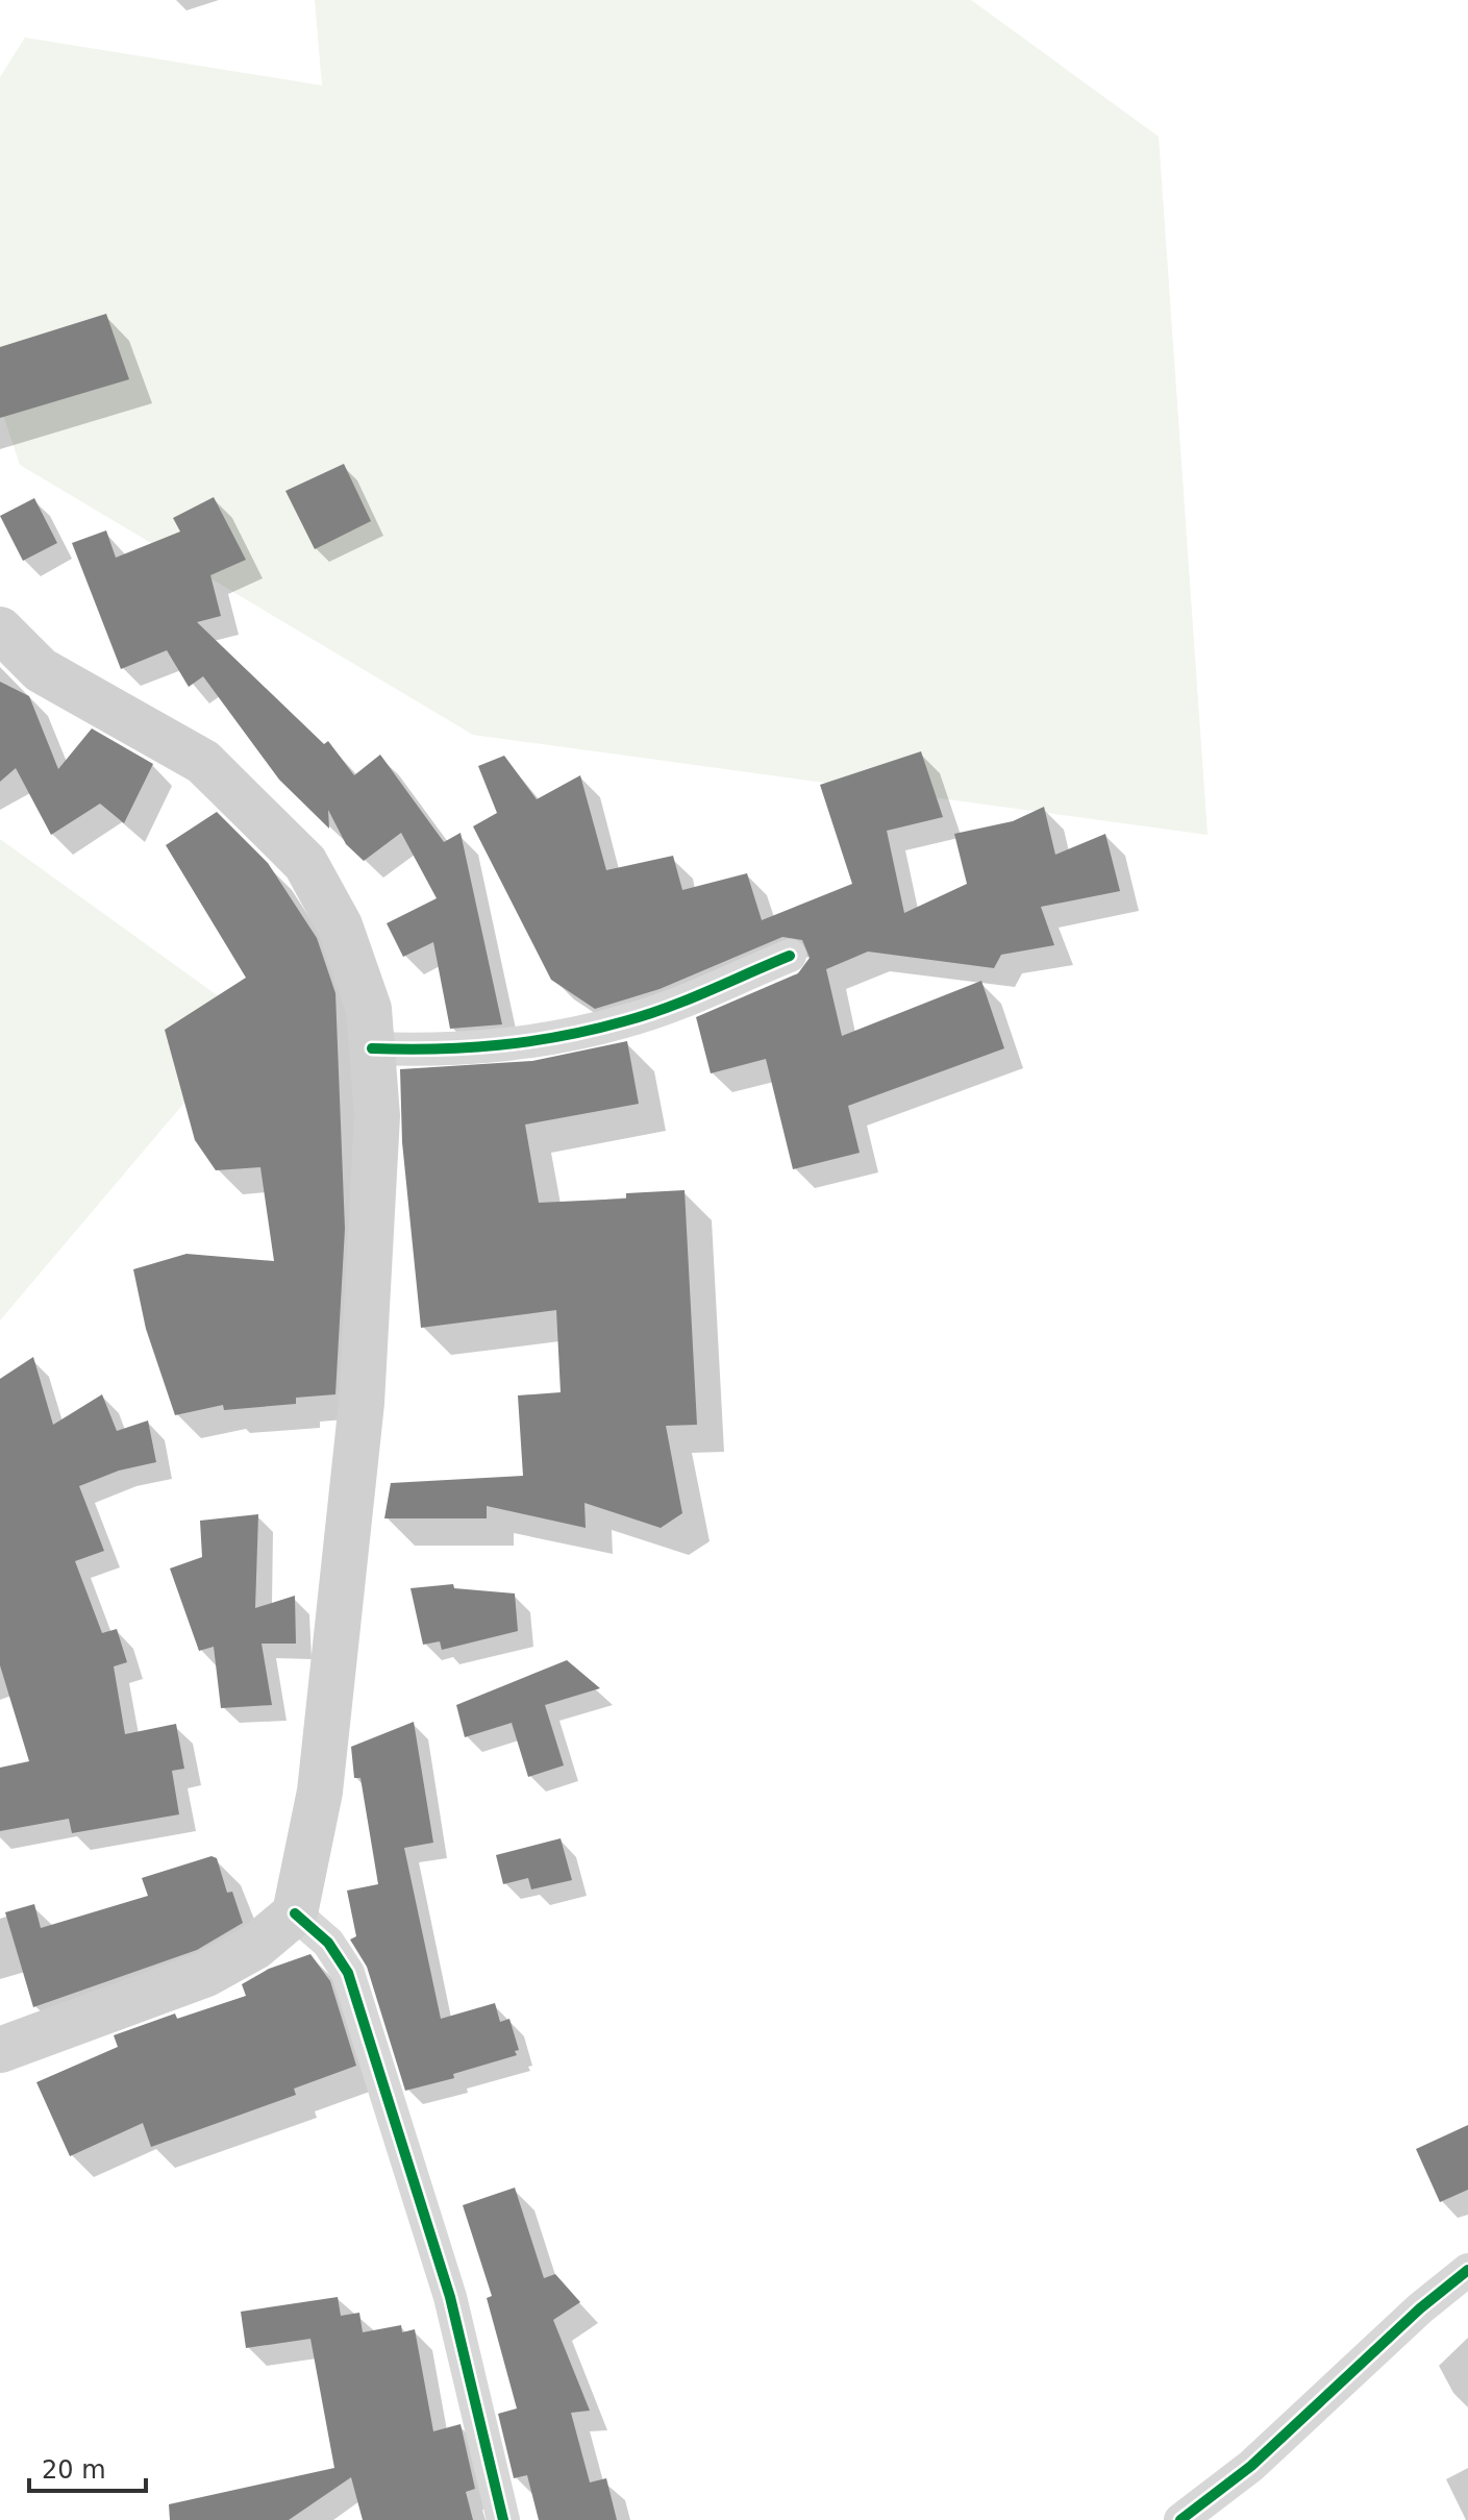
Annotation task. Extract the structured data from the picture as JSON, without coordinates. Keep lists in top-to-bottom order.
{
  "scale_bar": "20 m"
}
